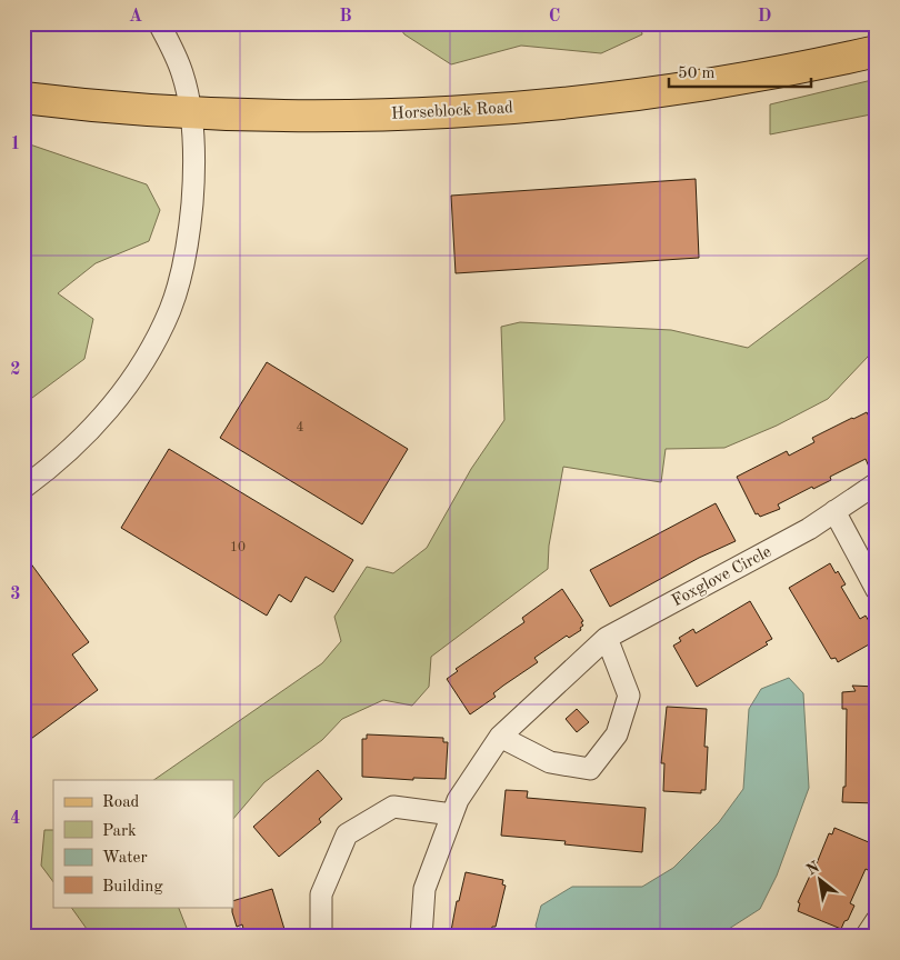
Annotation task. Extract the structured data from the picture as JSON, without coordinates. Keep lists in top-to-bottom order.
{
  "streets": {
    "main road": ["Horseblock Road"],
    "street": ["Foxglove Circle"]
  },
  "house_numbers": ["4", "10"],
  "legend": [
    "Road",
    "Park",
    "Water",
    "Building"
  ],
  "scale_bar": "50 m",
  "north": "top left",
  "grid": {
    "columns": [
      "A",
      "B",
      "C",
      "D"
    ],
    "rows": [
      "1",
      "2",
      "3",
      "4"
    ]
  }
}
